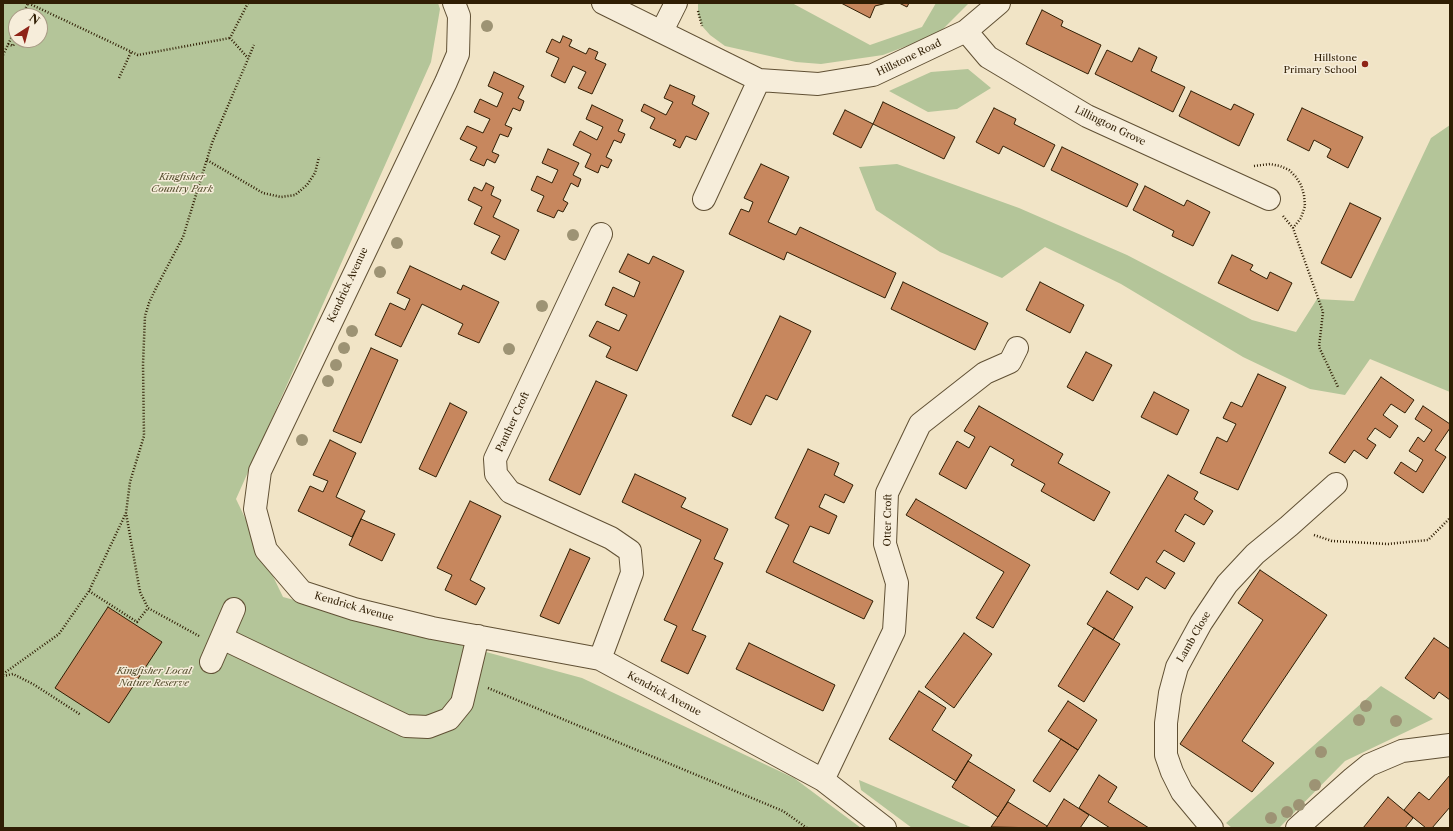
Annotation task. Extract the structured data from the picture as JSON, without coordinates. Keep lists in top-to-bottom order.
{
  "streets": {
    "street": [
      "Hillstone Road",
      "Lillington Grove",
      "Kendrick Avenue",
      "Panther Croft",
      "Otter Croft",
      "Lamb Close"
    ]
  },
  "crossings": [
    ["Hillstone Road", "Lillington Grove"],
    ["Kendrick Avenue", "Panther Croft"],
    ["Kendrick Avenue", "Otter Croft"]
  ],
  "parks": ["Kingfisher Country Park", "Kingfisher Local Nature Reserve"],
  "places": ["Hillstone Primary School"],
  "north": "top right"
}
